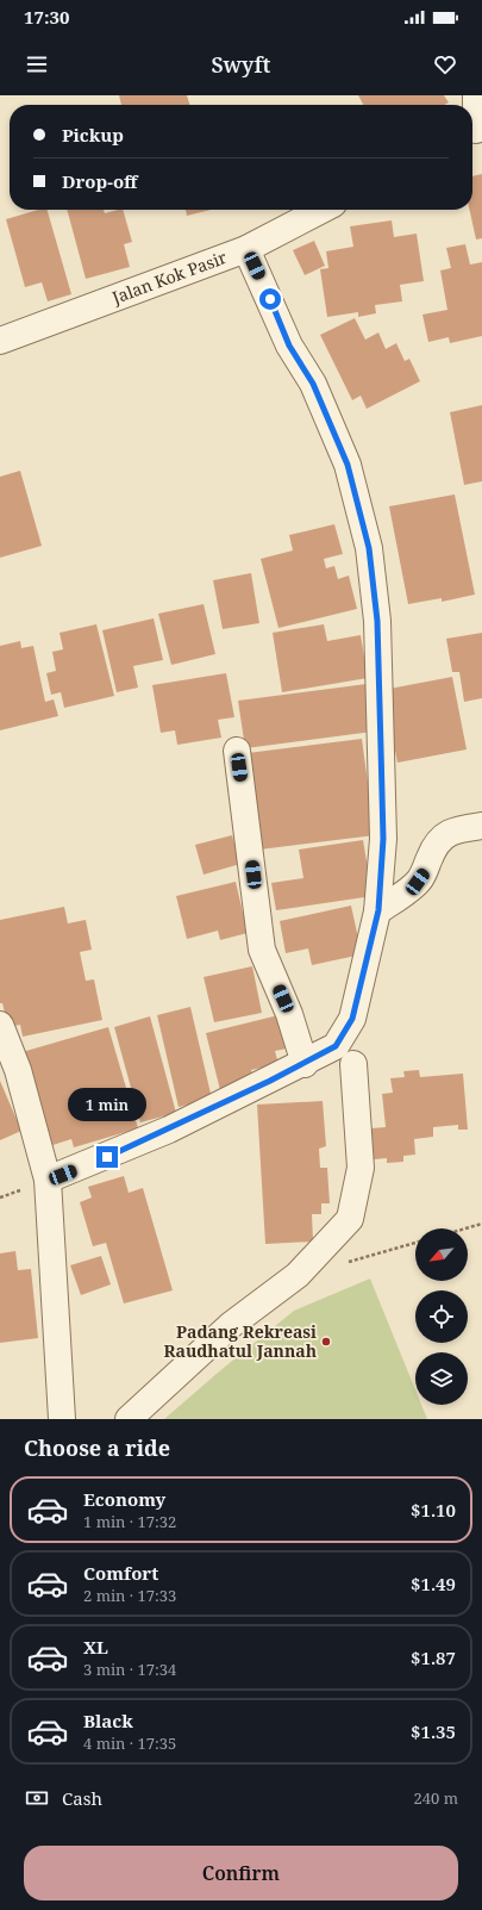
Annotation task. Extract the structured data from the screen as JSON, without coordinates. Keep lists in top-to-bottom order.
{
  "streets": {
    "street": ["Jalan Kok Pasir"]
  },
  "places": ["Padang Rekreasi Raudhatul Jannah"],
  "north": "bottom left",
  "page": {
    "status": "17:30",
    "header": "Swyft",
    "banner": ["Pickup", "Drop-off"],
    "bubble": "1 min",
    "heading": "Choose a ride",
    "list": [
      {
        "name": "Economy",
        "note": "1 min · 17:32",
        "value": "$1.10"
      },
      {
        "name": "Comfort",
        "note": "2 min · 17:33",
        "value": "$1.49"
      },
      {
        "name": "XL",
        "note": "3 min · 17:34",
        "value": "$1.87"
      },
      {
        "name": "Black",
        "note": "4 min · 17:35",
        "value": "$1.35"
      }
    ],
    "pay": ["Cash", "240 m"],
    "buttons": "Confirm"
  }
}
